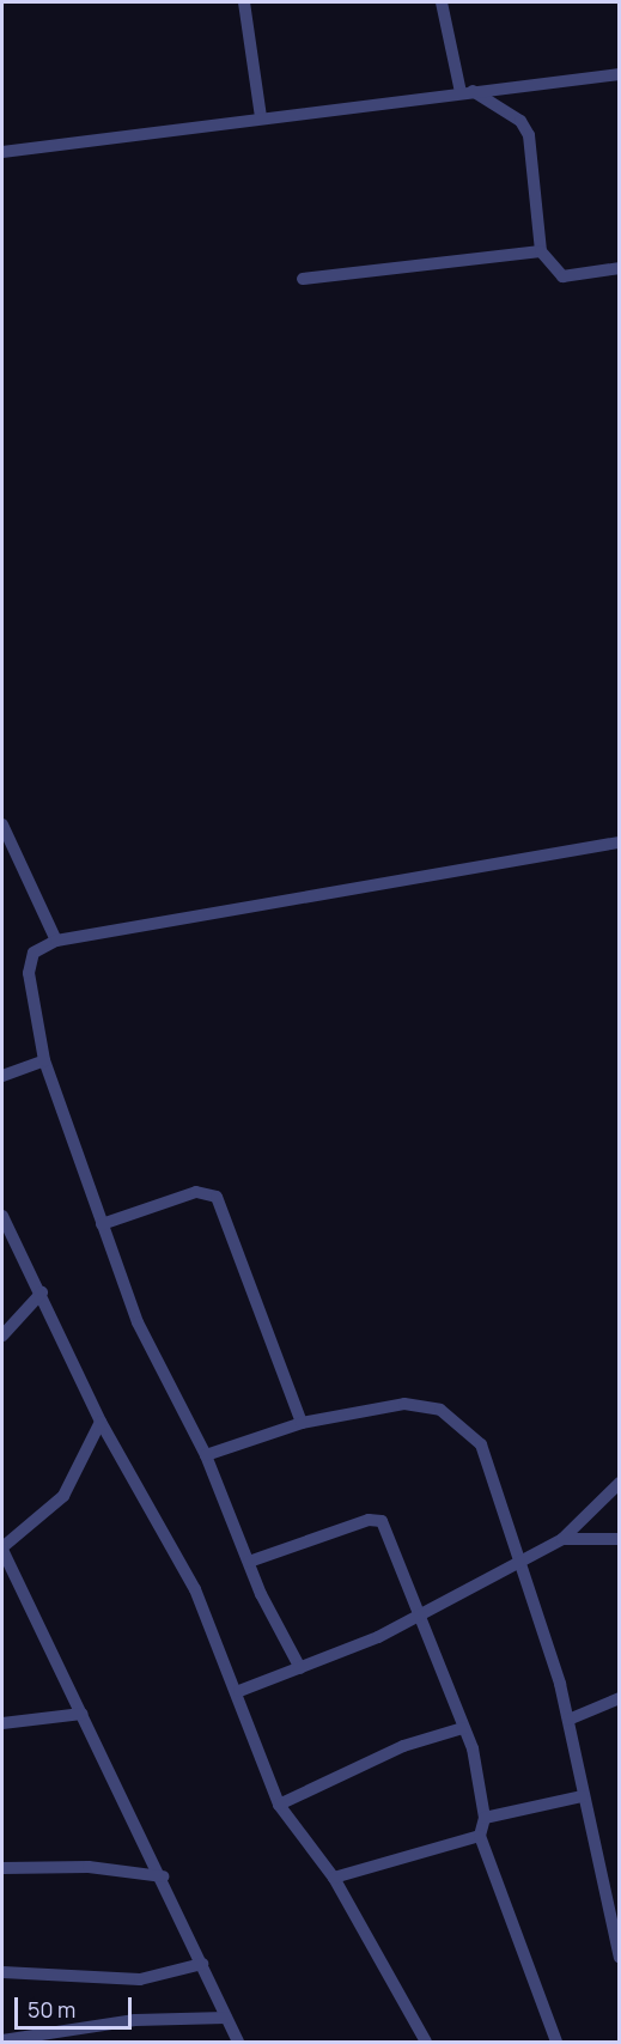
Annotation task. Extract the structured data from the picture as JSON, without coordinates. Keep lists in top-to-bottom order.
{
  "scale_bar": "50 m"
}
